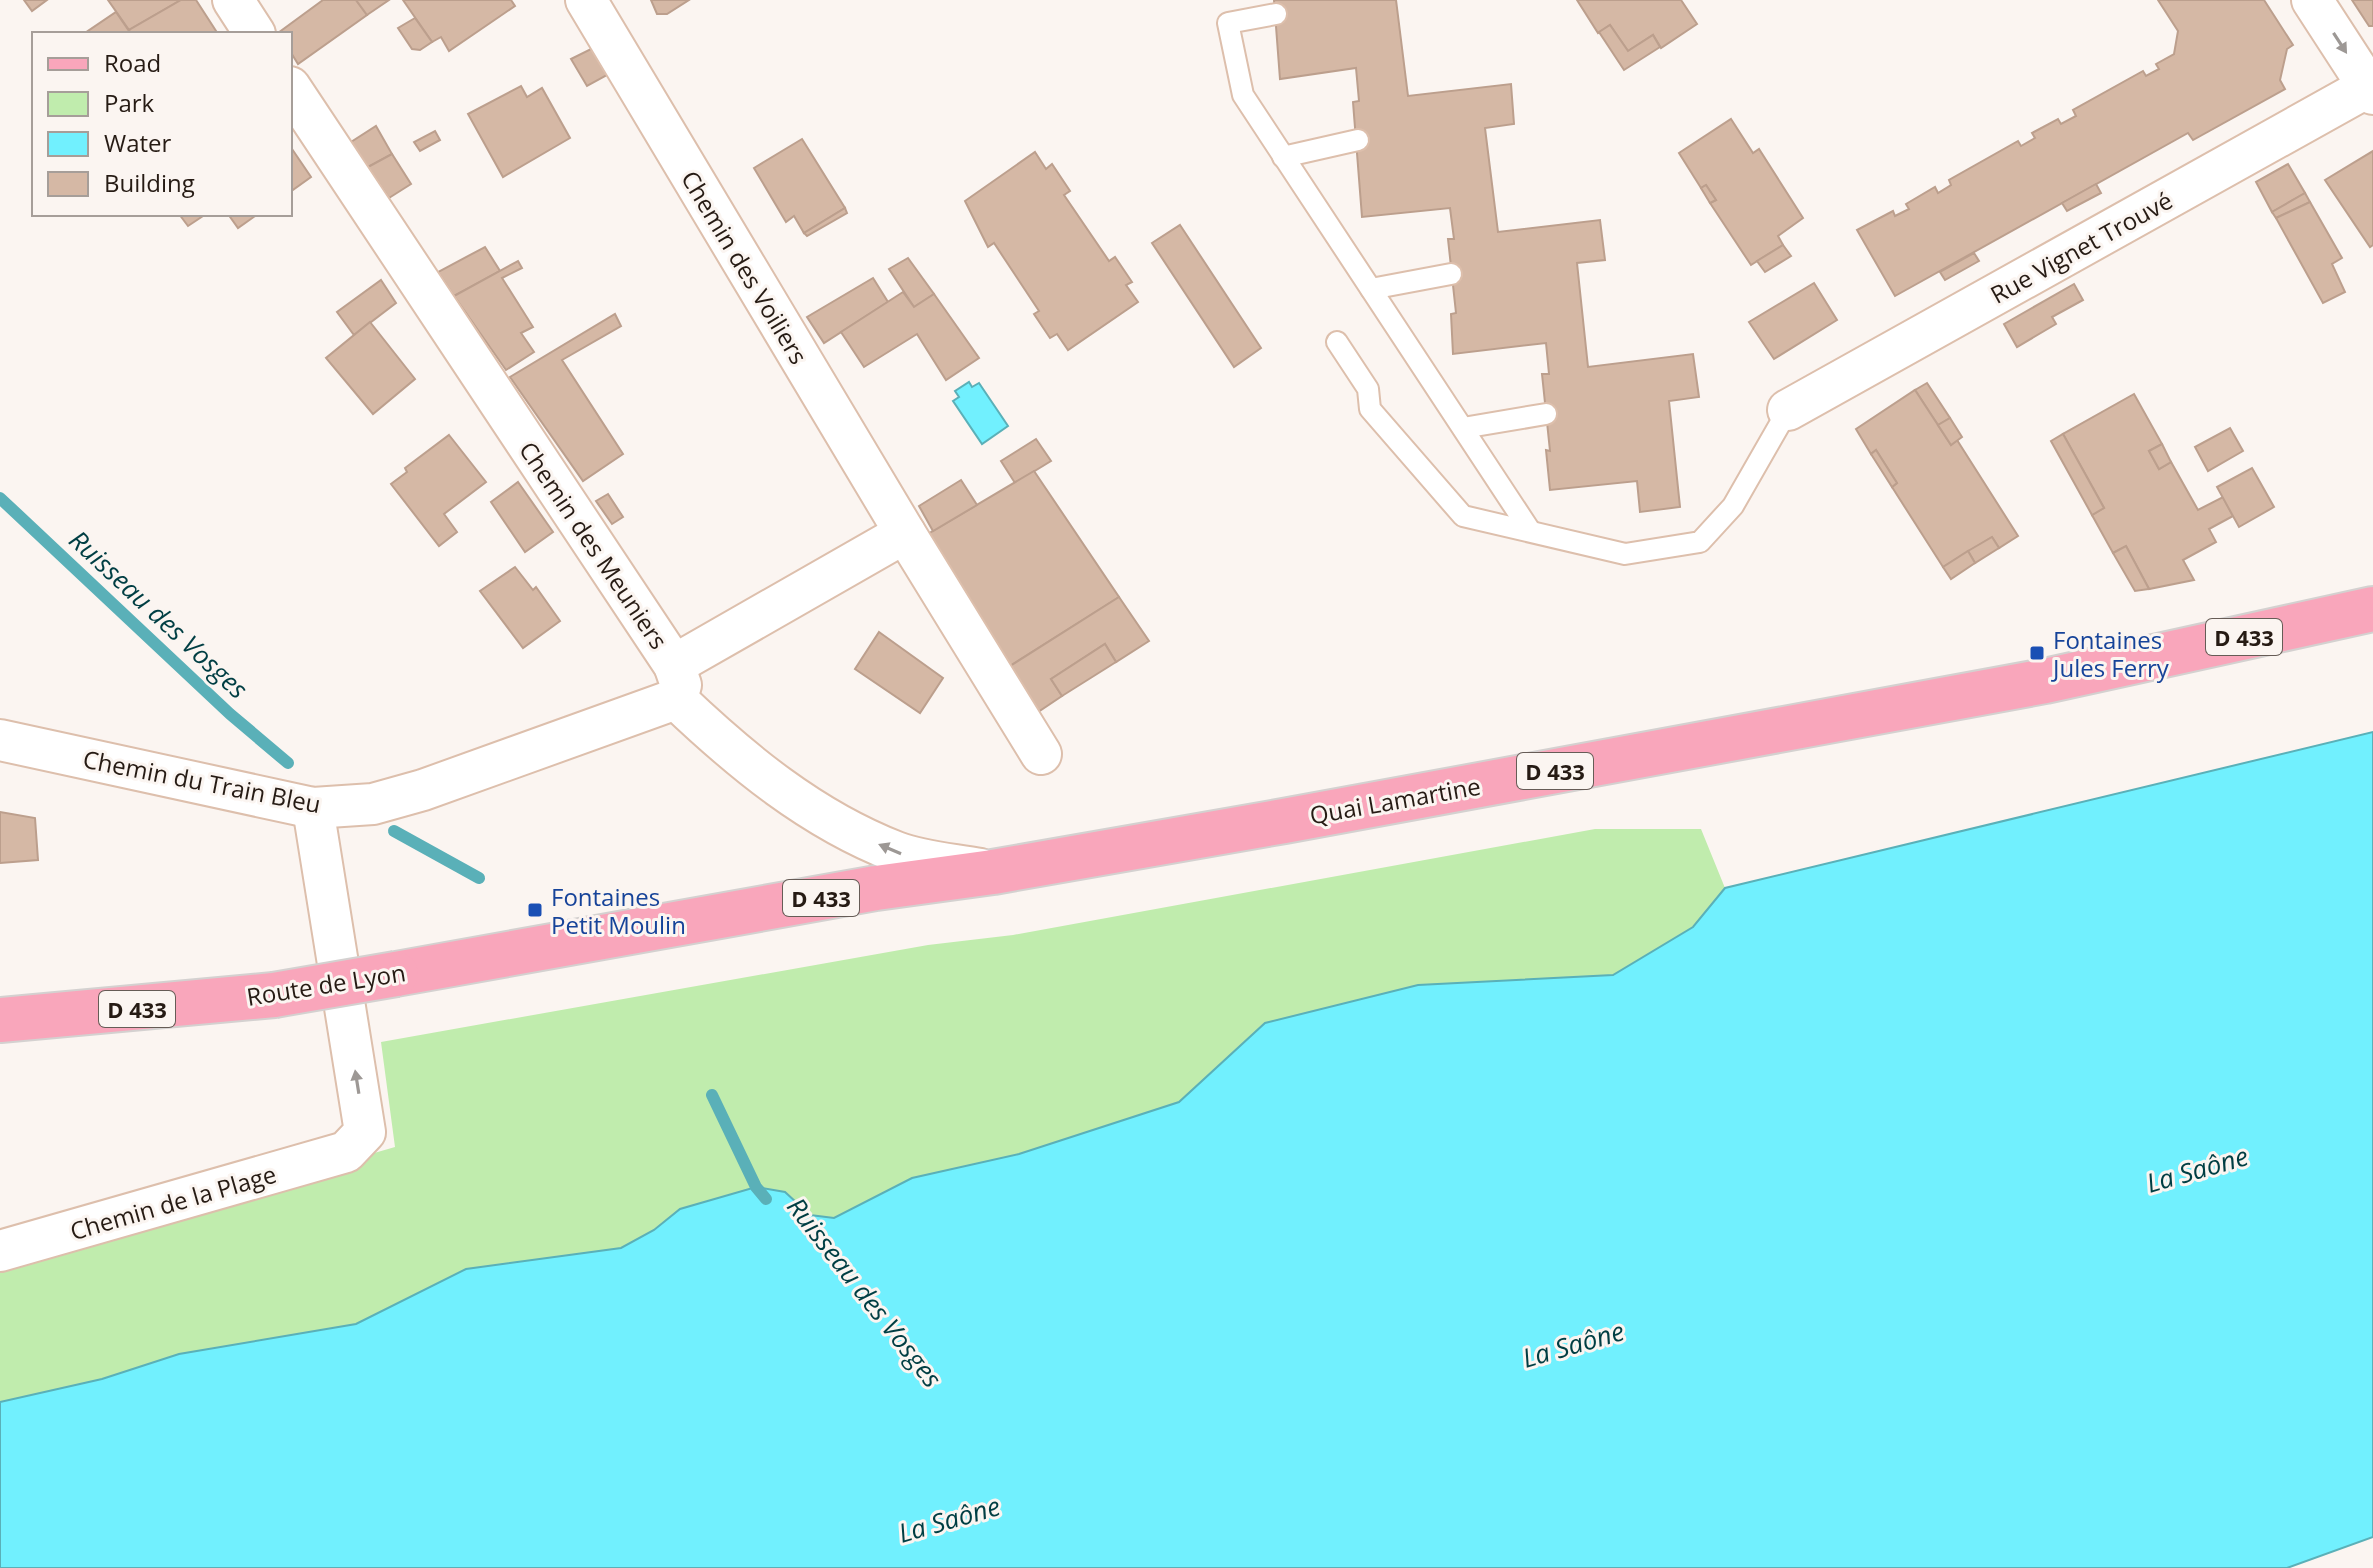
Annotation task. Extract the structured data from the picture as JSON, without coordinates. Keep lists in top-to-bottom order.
{
  "streets": {
    "main road": ["D 433", "Quai Lamartine", "Route de Lyon"],
    "street": [
      "Rue Vignet Trouvé",
      "Chemin des Voiliers",
      "Chemin des Meuniers",
      "Chemin du Train Bleu",
      "Chemin de la Plage"
    ]
  },
  "crossings": [
    ["Chemin des Meuniers", "Chemin du Train Bleu"],
    ["Chemin des Meuniers", "Quai Lamartine"],
    ["Chemin du Train Bleu", "Chemin de la Plage"],
    ["Quai Lamartine", "Route de Lyon"]
  ],
  "water": ["Ruisseau des Vosges", "La Saône"],
  "places": {
    "transit": ["Fontaines Jules Ferry", "Fontaines Petit Moulin"]
  },
  "legend": [
    "Road",
    "Park",
    "Water",
    "Building"
  ]
}
